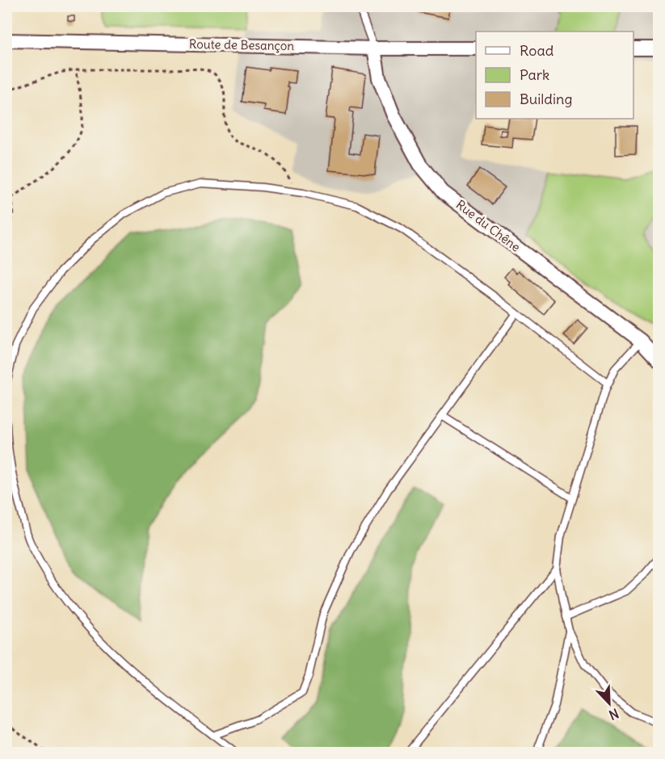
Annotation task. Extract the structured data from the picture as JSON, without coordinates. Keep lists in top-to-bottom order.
{
  "streets": {
    "street": ["Route de Besançon", "Rue du Chêne"]
  },
  "crossings": [
    ["Route de Besançon", "Rue du Chêne"]
  ],
  "legend": ["Road", "Park", "Building"],
  "north": "bottom right"
}
